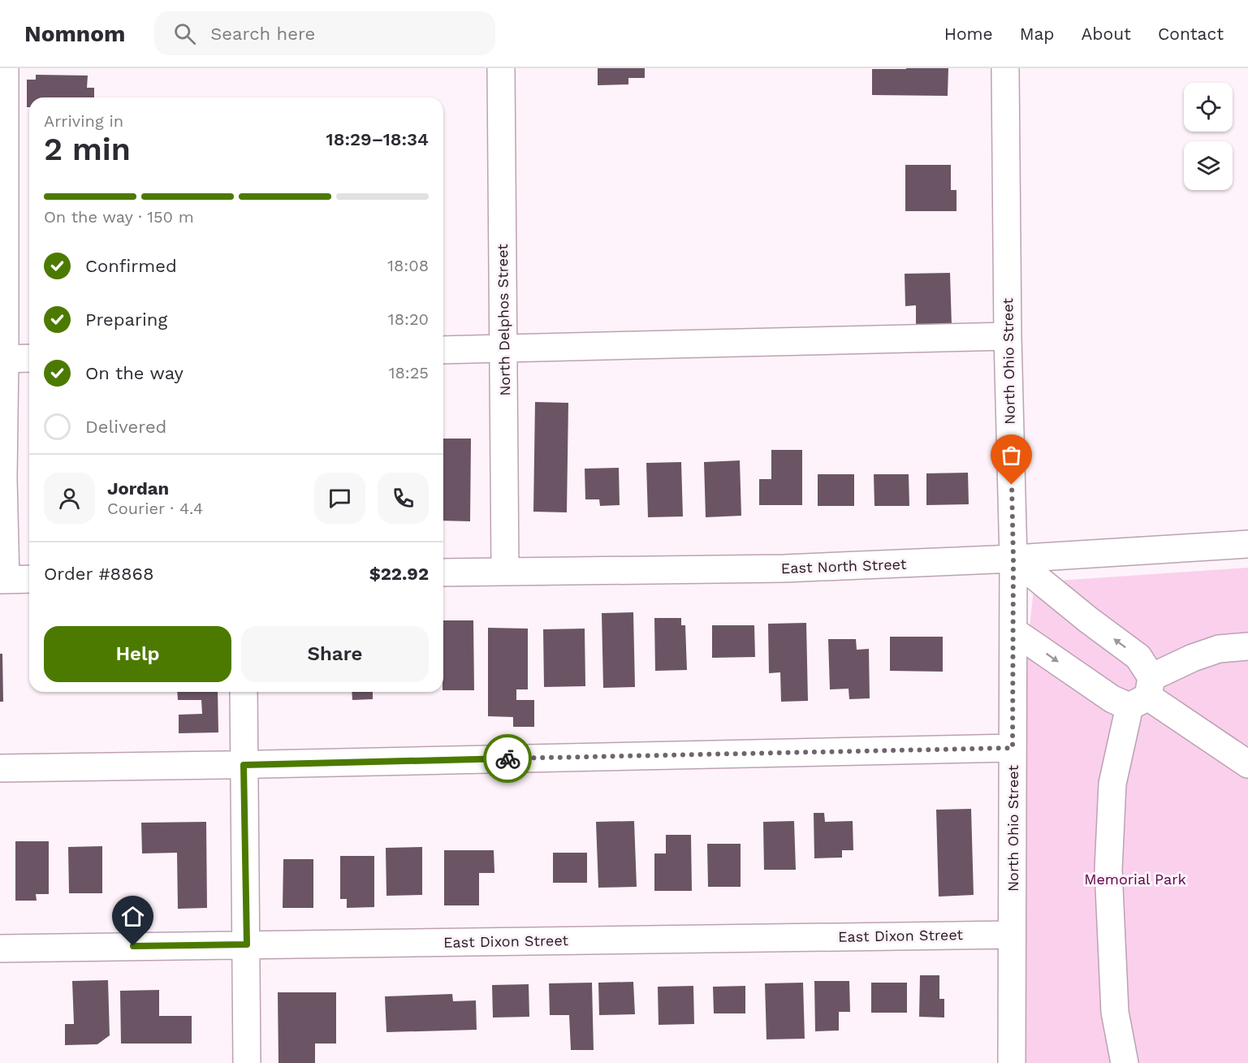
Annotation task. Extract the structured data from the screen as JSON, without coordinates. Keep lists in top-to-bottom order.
{
  "streets": {
    "street": [
      "North Delphos Street",
      "North Ohio Street",
      "East North Street",
      "East Dixon Street"
    ]
  },
  "crossings": [
    ["North Delphos Street", "East North Street"],
    ["North Ohio Street", "East North Street"],
    ["North Ohio Street", "East Dixon Street"]
  ],
  "parks": ["Memorial Park"],
  "page": {
    "header": "Nomnom",
    "search": "Search here",
    "nav": [
      "Home",
      "Map",
      "About",
      "Contact"
    ],
    "heading": ["2 min", "Arriving in", "18:29–18:34"],
    "panel": [
      "Jordan",
      "Courier · 4.4",
      "Order #8868",
      "$22.92"
    ],
    "bar": "On the way · 150 m",
    "list": [
      ["Confirmed", "18:08"],
      ["Preparing", "18:20"],
      ["On the way", "18:25"],
      "Delivered"
    ],
    "buttons": ["Help", "Share"]
  }
}
